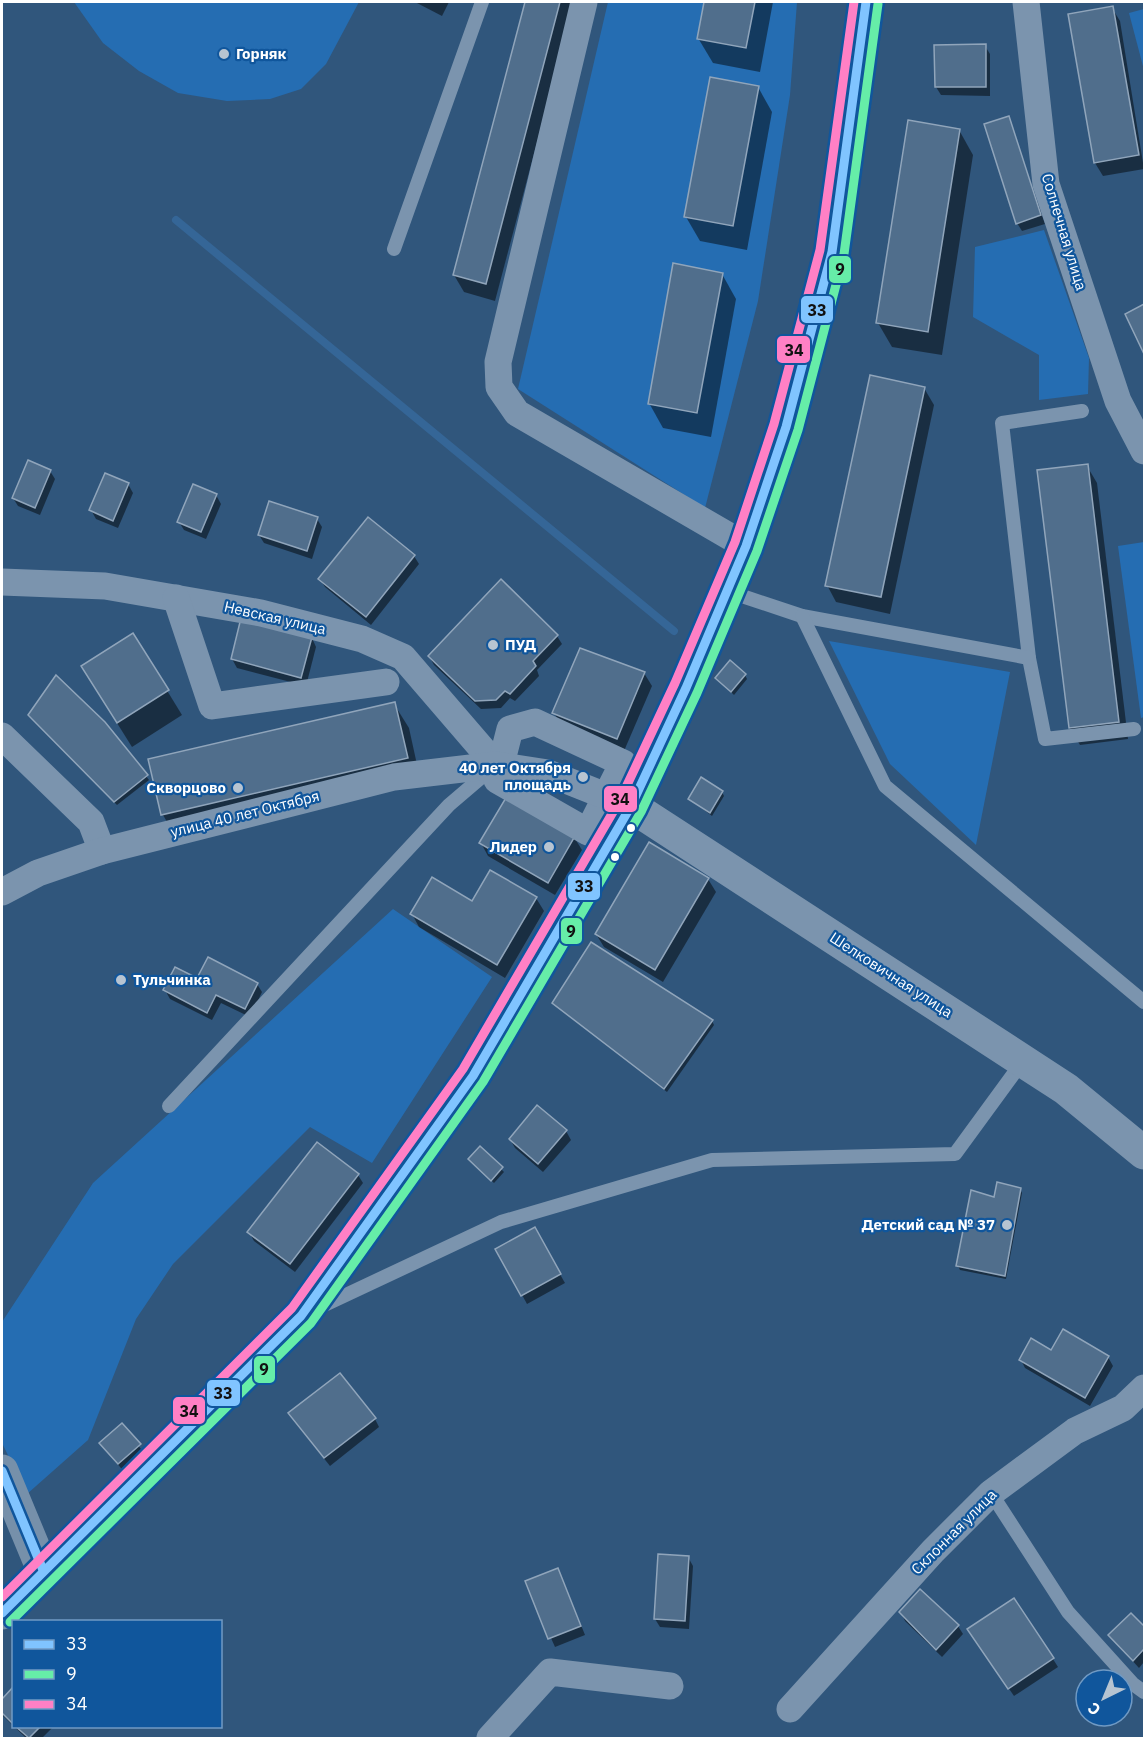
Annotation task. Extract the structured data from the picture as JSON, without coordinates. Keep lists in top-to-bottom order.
{
  "streets": {
    "street": [
      "Солнечная улица",
      "Невская улица",
      "улица 40 лет Октября",
      "Шелковичная улица",
      "Склонная улица"
    ]
  },
  "crossings": [
    ["Невская улица", "улица 40 лет Октября"]
  ],
  "places": [
    "Горняк",
    "ПУД",
    "40 лет Октября площадь",
    "Скворцово",
    "Лидер",
    "Тульчинка",
    "Детский сад № 37"
  ],
  "lines": ["transit line 33", "transit line 34", "transit line 9"],
  "legend": ["33", "9", "34"],
  "north": "bottom left"
}
